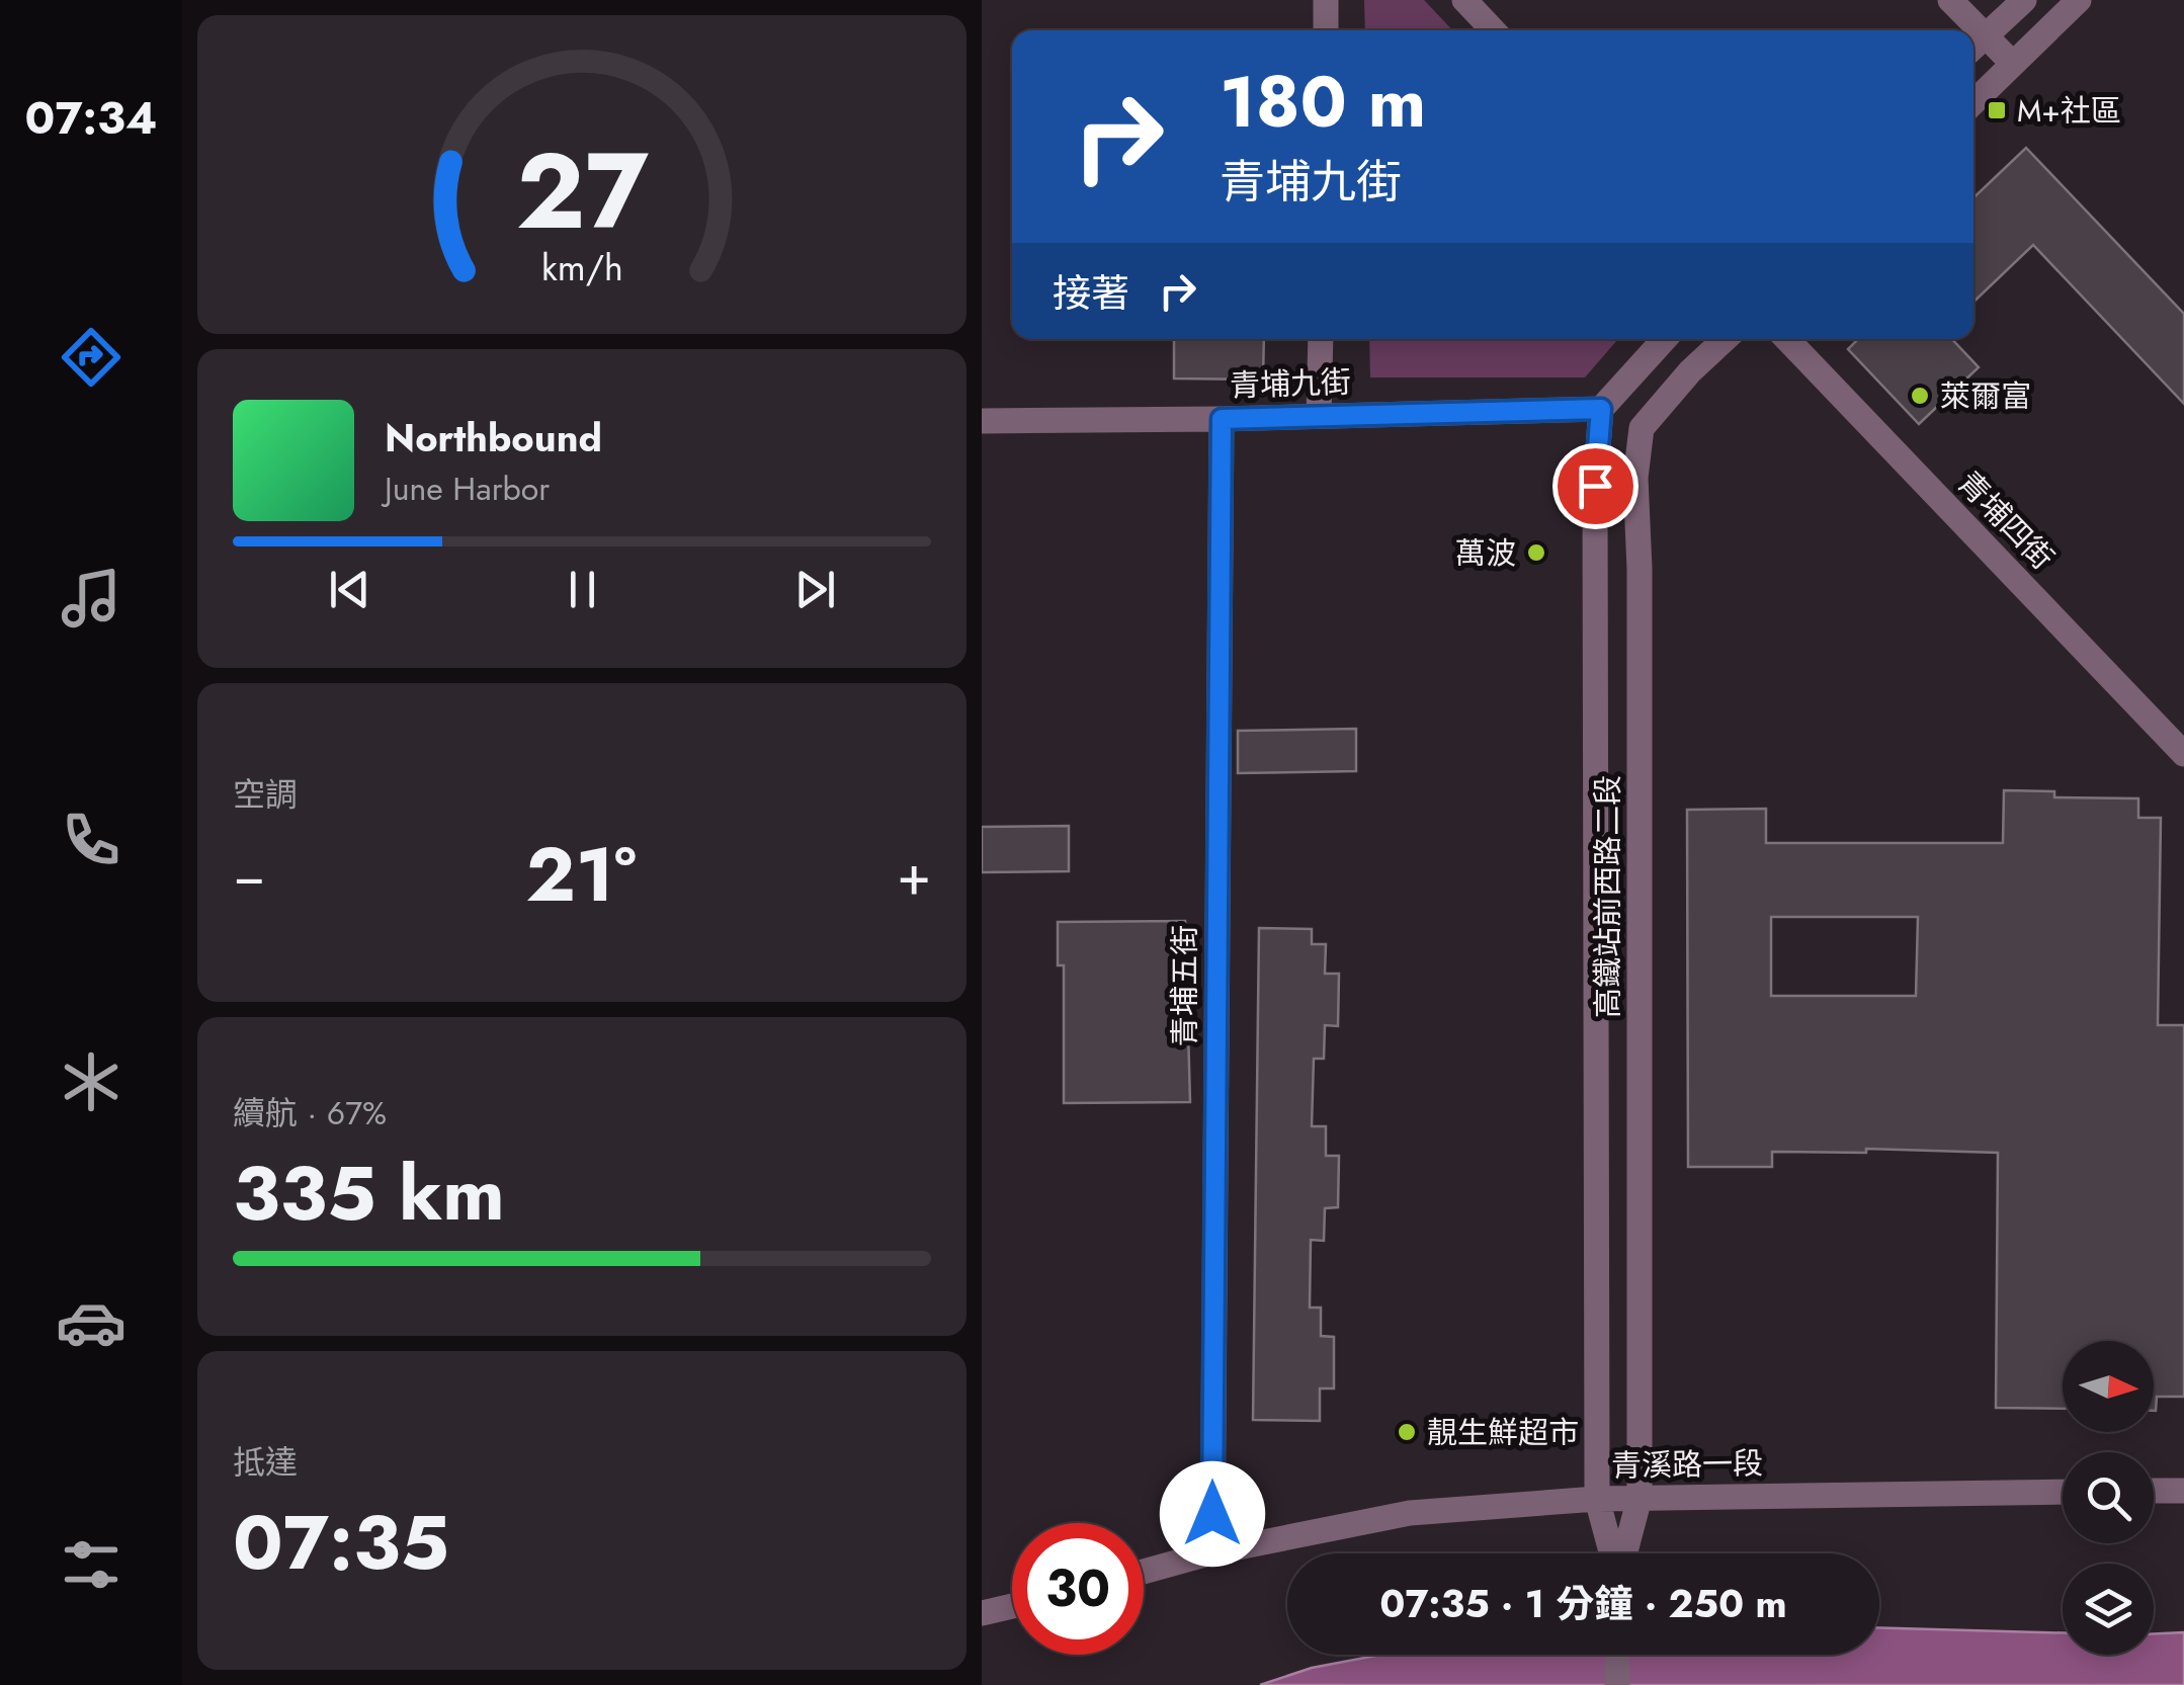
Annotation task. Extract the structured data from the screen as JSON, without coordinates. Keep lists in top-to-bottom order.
{
  "streets": {
    "street": [
      "青埔九街",
      "青埔四街",
      "高鐵站前西路二段",
      "青埔五街",
      "青溪路一段"
    ]
  },
  "crossings": [
    ["青埔九街", "高鐵站前西路二段"],
    ["青埔九街", "青埔五街"],
    ["高鐵站前西路二段", "青溪路一段"],
    ["青埔五街", "青溪路一段"]
  ],
  "places": {
    "transit": ["M+社區"],
    "other": ["萊爾富", "萬波", "靚生鮮超市"]
  },
  "north": "right",
  "page": {
    "tabs": "07:34",
    "turn": ["180 m", "青埔九街"],
    "then": "接著",
    "song": ["Northbound", "June Harbor"],
    "tile": [
      "空調",
      ["續航 · 67%", "335 km"],
      ["抵達", "07:35"]
    ],
    "heat": ["−", "21°", "+"],
    "limit": "30",
    "trip": "07:35 · 1 分鐘 · 250 m",
    "gauge": ["27", "km/h"]
  }
}
